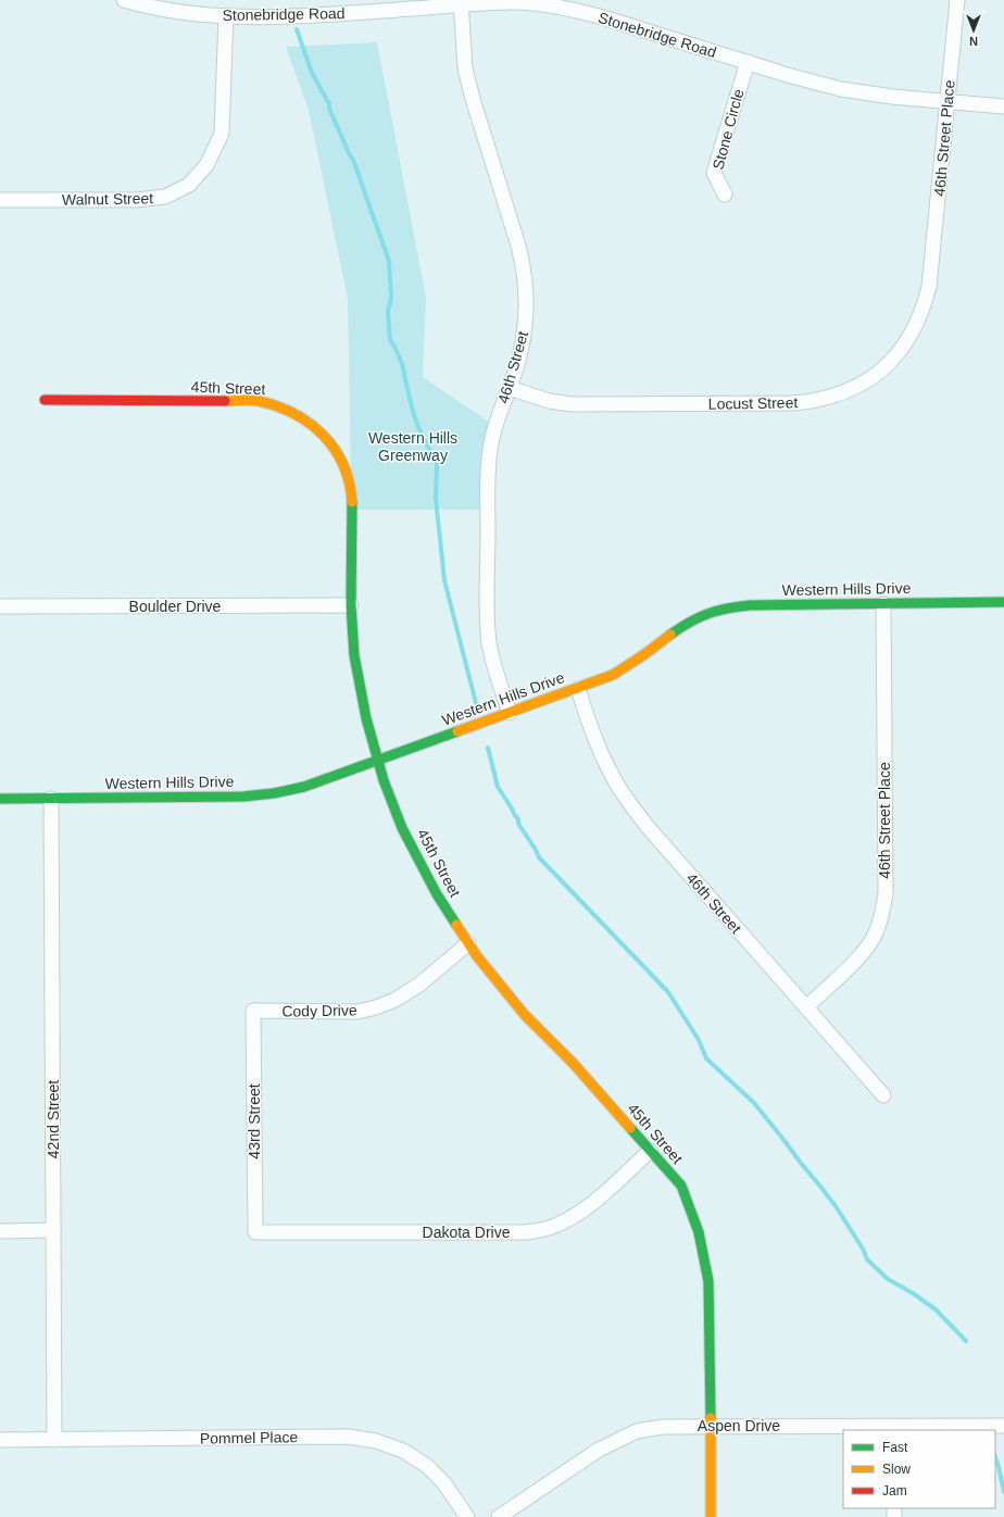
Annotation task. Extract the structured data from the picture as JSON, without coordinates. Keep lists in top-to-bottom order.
{
  "streets": {
    "street": [
      "Stonebridge Road",
      "Stone Circle",
      "46th Street Place",
      "Walnut Street",
      "46th Street",
      "45th Street",
      "Locust Street",
      "Western Hills Drive",
      "Boulder Drive",
      "Cody Drive",
      "42nd Street",
      "43rd Street",
      "Dakota Drive",
      "Aspen Drive",
      "Pommel Place"
    ]
  },
  "crossings": [
    ["Stonebridge Road", "Stone Circle"],
    ["Stonebridge Road", "46th Street Place"],
    ["Stonebridge Road", "Walnut Street"],
    ["Stonebridge Road", "46th Street"],
    ["46th Street Place", "46th Street"],
    ["46th Street Place", "Locust Street"],
    ["46th Street Place", "Western Hills Drive"],
    ["46th Street", "Locust Street"],
    ["46th Street", "Western Hills Drive"],
    ["45th Street", "Western Hills Drive"],
    ["45th Street", "Boulder Drive"],
    ["45th Street", "Cody Drive"],
    ["45th Street", "Dakota Drive"],
    ["45th Street", "Aspen Drive"],
    ["Western Hills Drive", "42nd Street"],
    ["Cody Drive", "43rd Street"],
    ["42nd Street", "Pommel Place"],
    ["43rd Street", "Dakota Drive"]
  ],
  "parks": ["Western Hills Greenway"],
  "legend": ["Fast", "Slow", "Jam"],
  "north": "bottom"
}
